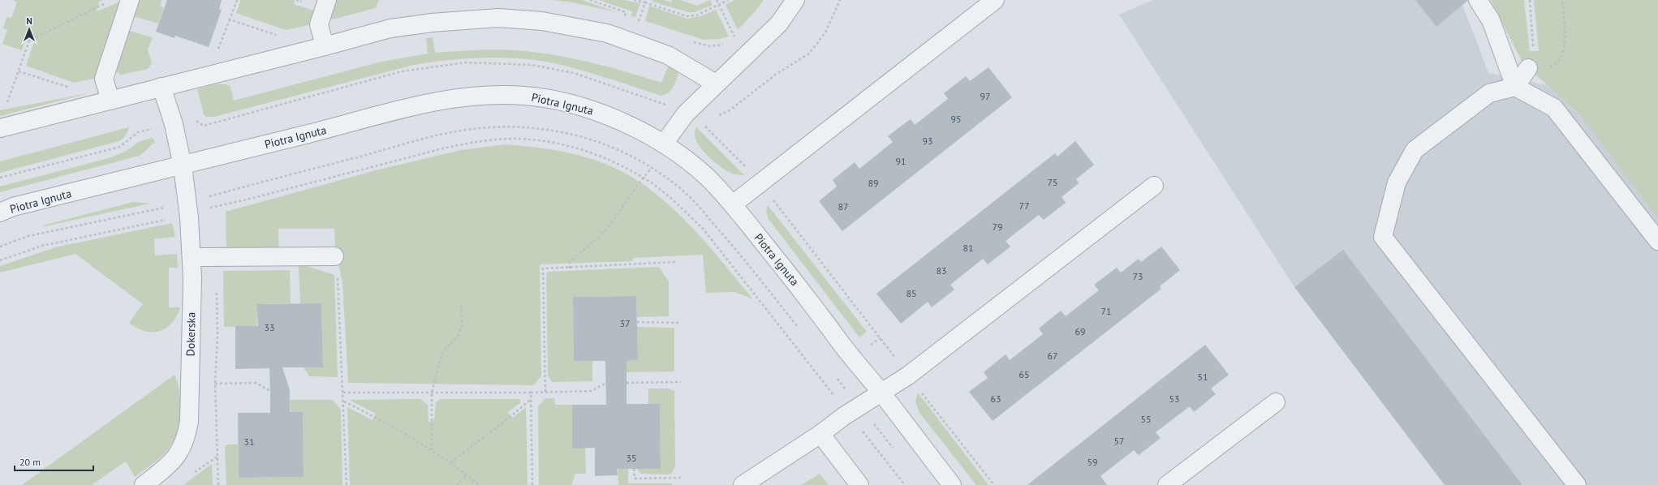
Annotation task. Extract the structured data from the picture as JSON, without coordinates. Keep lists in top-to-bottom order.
{
  "streets": {
    "street": ["Piotra Ignuta", "Dokerska"]
  },
  "crossings": [
    ["Piotra Ignuta", "Dokerska"]
  ],
  "house_numbers": [
    "97",
    "95",
    "93",
    "91",
    "75",
    "89",
    "77",
    "87",
    "79",
    "81",
    "83",
    "73",
    "85",
    "71",
    "37",
    "33",
    "69",
    "67",
    "65",
    "51",
    "63",
    "53",
    "55",
    "57",
    "31",
    "35",
    "59"
  ],
  "scale_bar": "20 m",
  "north": "top"
}
